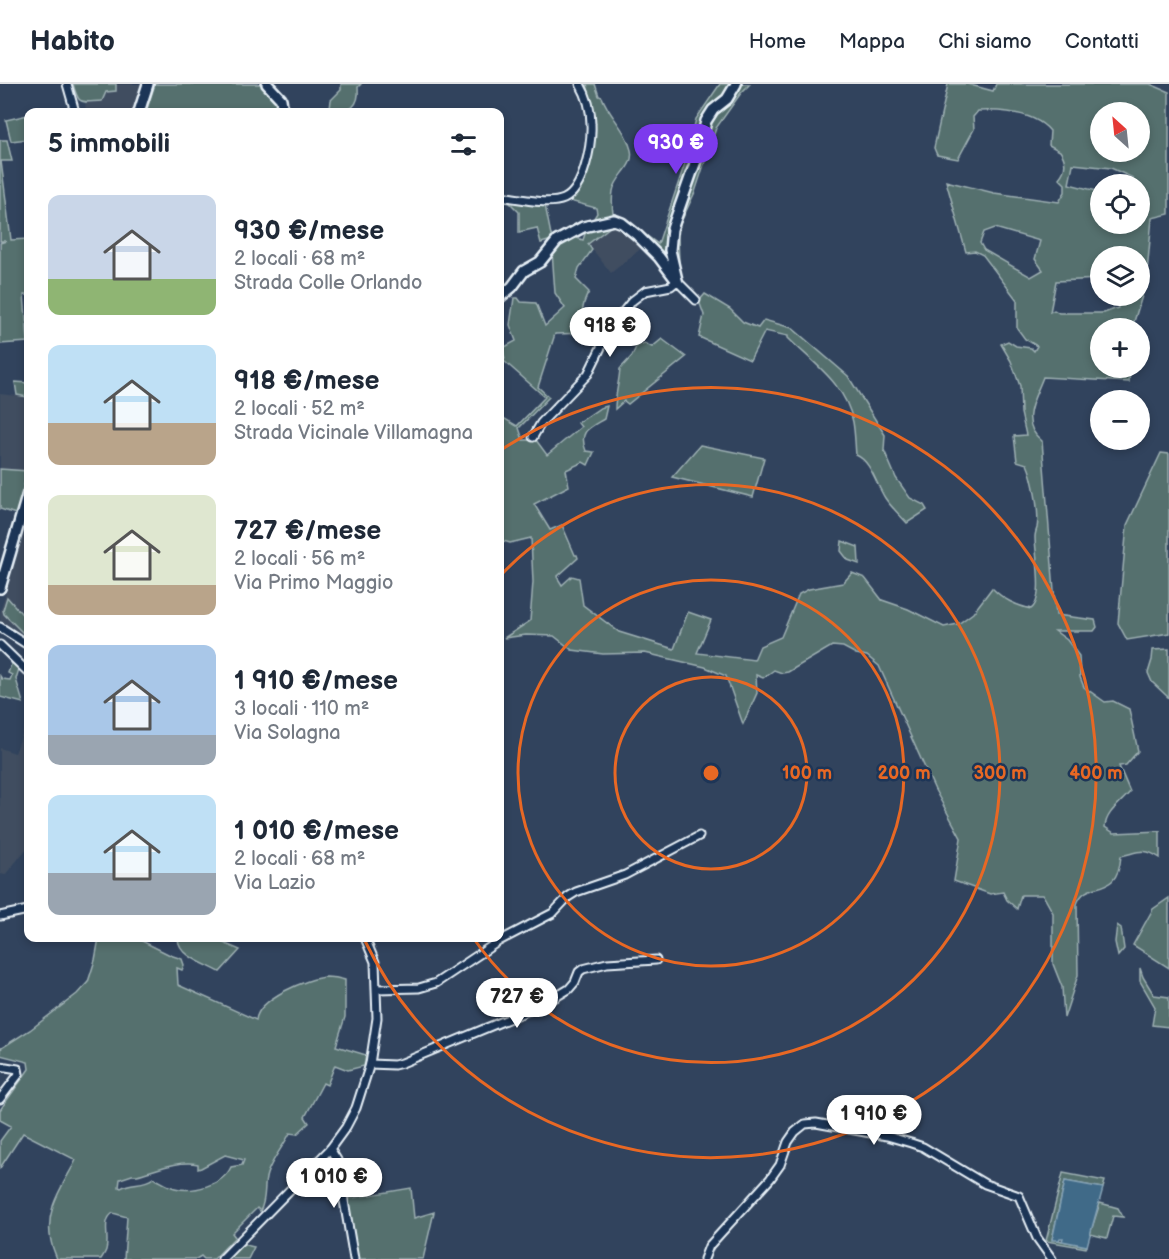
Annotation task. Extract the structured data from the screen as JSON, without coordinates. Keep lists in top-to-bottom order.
{
  "north": "top left",
  "page": {
    "header": "Habito",
    "nav": [
      "Home",
      "Mappa",
      "Chi siamo",
      "Contatti"
    ],
    "map_buttons": ["+", "−"],
    "heading": "5 immobili",
    "price": [
      "930 €",
      "918 €",
      "727 €",
      "1 910 €",
      "1 010 €"
    ],
    "list": [
      {
        "name": "930 €/mese",
        "note": "2 locali · 68 m² · Strada Colle Orlando"
      },
      {
        "name": "918 €/mese",
        "note": "2 locali · 52 m² · Strada Vicinale Villamagna"
      },
      {
        "name": "727 €/mese",
        "note": "2 locali · 56 m² · Via Primo Maggio"
      },
      {
        "name": "1 910 €/mese",
        "note": "3 locali · 110 m² · Via Solagna"
      },
      {
        "name": "1 010 €/mese",
        "note": "2 locali · 68 m² · Via Lazio"
      }
    ]
  },
  "rings": [
    "100 m",
    "200 m",
    "300 m",
    "400 m"
  ]
}
